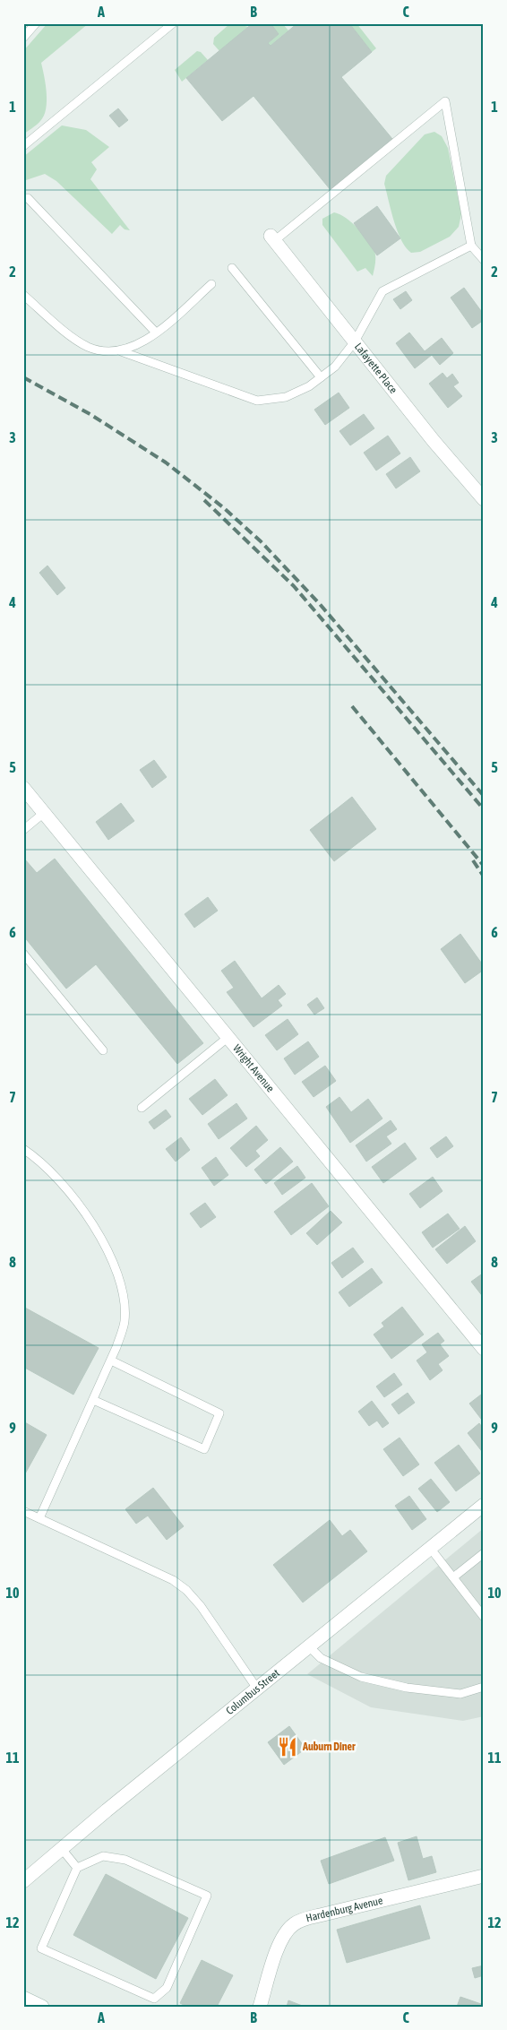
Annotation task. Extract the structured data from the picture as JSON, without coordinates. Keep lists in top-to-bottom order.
{
  "streets": {
    "street": [
      "Lafayette Place",
      "Wright Avenue",
      "Columbus Street",
      "Hardenburg Avenue"
    ]
  },
  "places": {
    "restaurant": ["Auburn Diner"]
  },
  "grid": {
    "columns": ["A", "B", "C"],
    "rows": [
      "1",
      "2",
      "3",
      "4",
      "5",
      "6",
      "7",
      "8",
      "9",
      "10",
      "11",
      "12"
    ]
  }
}
